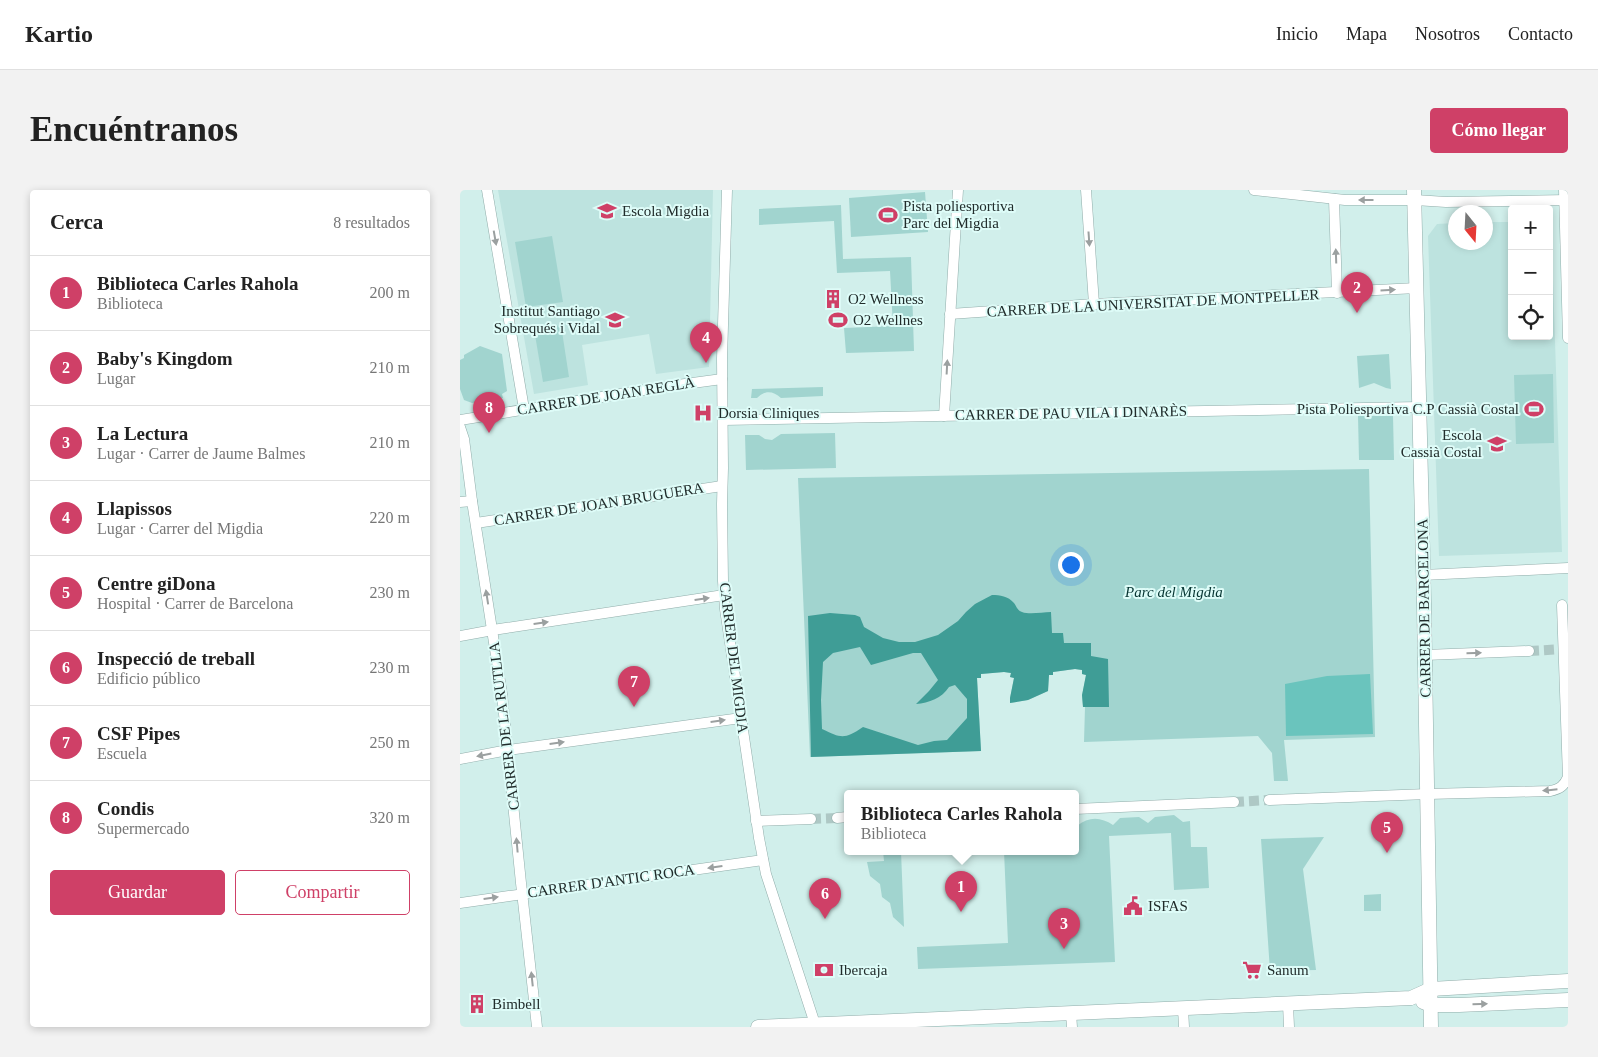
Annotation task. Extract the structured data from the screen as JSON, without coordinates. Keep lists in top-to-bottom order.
{
  "streets": {
    "main road": ["CARRER DE BARCELONA"],
    "street": [
      "CARRER DE LA UNIVERSITAT DE MONTPELLER",
      "CARRER DE JOAN REGLÀ",
      "CARRER DE PAU VILA I DINARÈS",
      "CARRER DE JOAN BRUGUERA",
      "CARRER DEL MIGDIA",
      "CARRER DE LA RUTLLA",
      "CARRER D'ANTIC ROCA"
    ]
  },
  "crossings": [
    ["CARRER DE LA UNIVERSITAT DE MONTPELLER", "CARRER DE BARCELONA"],
    ["CARRER DE JOAN REGLÀ", "CARRER DEL MIGDIA"],
    ["CARRER DE PAU VILA I DINARÈS", "CARRER DE BARCELONA"],
    ["CARRER DE PAU VILA I DINARÈS", "CARRER DEL MIGDIA"],
    ["CARRER DE JOAN BRUGUERA", "CARRER DEL MIGDIA"],
    ["CARRER DE JOAN BRUGUERA", "CARRER DE LA RUTLLA"],
    ["CARRER DEL MIGDIA", "CARRER D'ANTIC ROCA"],
    ["CARRER DE LA RUTLLA", "CARRER D'ANTIC ROCA"]
  ],
  "one_way": ["CARRER DE LA RUTLLA"],
  "parks": ["Parc del Migdia"],
  "places": {
    "school or university": ["Escola Migdia", "Institut Santiago Sobrequés i Vidal", "Escola Cassià Costal"],
    "sports": ["Pista poliesportiva Parc del Migdia", "O2 Wellnes", "Pista Poliesportiva C.P Cassià Costal"],
    "building": ["O2 Wellness", "Bimbell"],
    "hospital": ["Dorsia Cliniques"],
    "public building": ["ISFAS"],
    "bank": ["Ibercaja"],
    "supermarket": ["Sanum"]
  },
  "north": "bottom",
  "page": {
    "header": "Kartio",
    "nav": [
      "Inicio",
      "Mapa",
      "Nosotros",
      "Contacto"
    ],
    "buttons": [
      "Cómo llegar",
      ["Guardar", "Compartir"]
    ],
    "title": "Encuéntranos",
    "heading": ["Cerca", "8 resultados"],
    "map_buttons": ["+", "−"],
    "list": [
      {
        "mark": "1",
        "name": "Biblioteca Carles Rahola",
        "note": "Biblioteca",
        "value": "200 m"
      },
      {
        "mark": "2",
        "name": "Baby's Kingdom",
        "note": "Lugar",
        "value": "210 m"
      },
      {
        "mark": "3",
        "name": "La Lectura",
        "note": "Lugar · Carrer de Jaume Balmes",
        "value": "210 m"
      },
      {
        "mark": "4",
        "name": "Llapissos",
        "note": "Lugar · Carrer del Migdia",
        "value": "220 m"
      },
      {
        "mark": "5",
        "name": "Centre giDona",
        "note": "Hospital · Carrer de Barcelona",
        "value": "230 m"
      },
      {
        "mark": "6",
        "name": "Inspecció de treball",
        "note": "Edificio público",
        "value": "230 m"
      },
      {
        "mark": "7",
        "name": "CSF Pipes",
        "note": "Escuela",
        "value": "250 m"
      },
      {
        "mark": "8",
        "name": "Condis",
        "note": "Supermercado",
        "value": "320 m"
      }
    ],
    "pins": [
      "2",
      "4",
      "8",
      "7",
      "5",
      "1",
      "6",
      "3"
    ],
    "popup": ["Biblioteca Carles Rahola", "Biblioteca"]
  }
}
